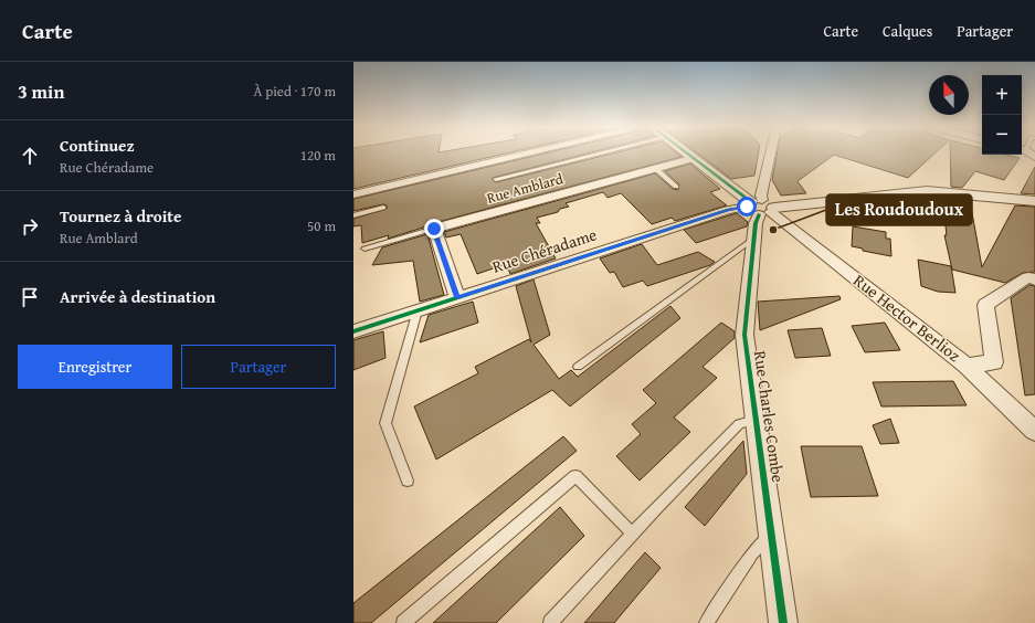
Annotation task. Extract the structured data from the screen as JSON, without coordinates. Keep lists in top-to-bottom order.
{
  "streets": {
    "street": [
      "Rue Amblard",
      "Rue Chéradame",
      "Rue Hector Berlioz",
      "Rue Charles Combe"
    ]
  },
  "crossings": [
    ["Rue Chéradame", "Rue Hector Berlioz"],
    ["Rue Chéradame", "Rue Charles Combe"],
    ["Rue Hector Berlioz", "Rue Charles Combe"]
  ],
  "places": ["Les Roudoudoux"],
  "north": "top",
  "page": {
    "header": "Carte",
    "nav": ["Carte", "Calques", "Partager"],
    "heading": ["3 min", "À pied · 170 m"],
    "map_buttons": ["+", "−"],
    "list": [
      ["Continuez", "Rue Chéradame", "120 m"],
      ["Tournez à droite", "Rue Amblard", "50 m"],
      "Arrivée à destination"
    ],
    "buttons": ["Enregistrer", "Partager"]
  }
}
